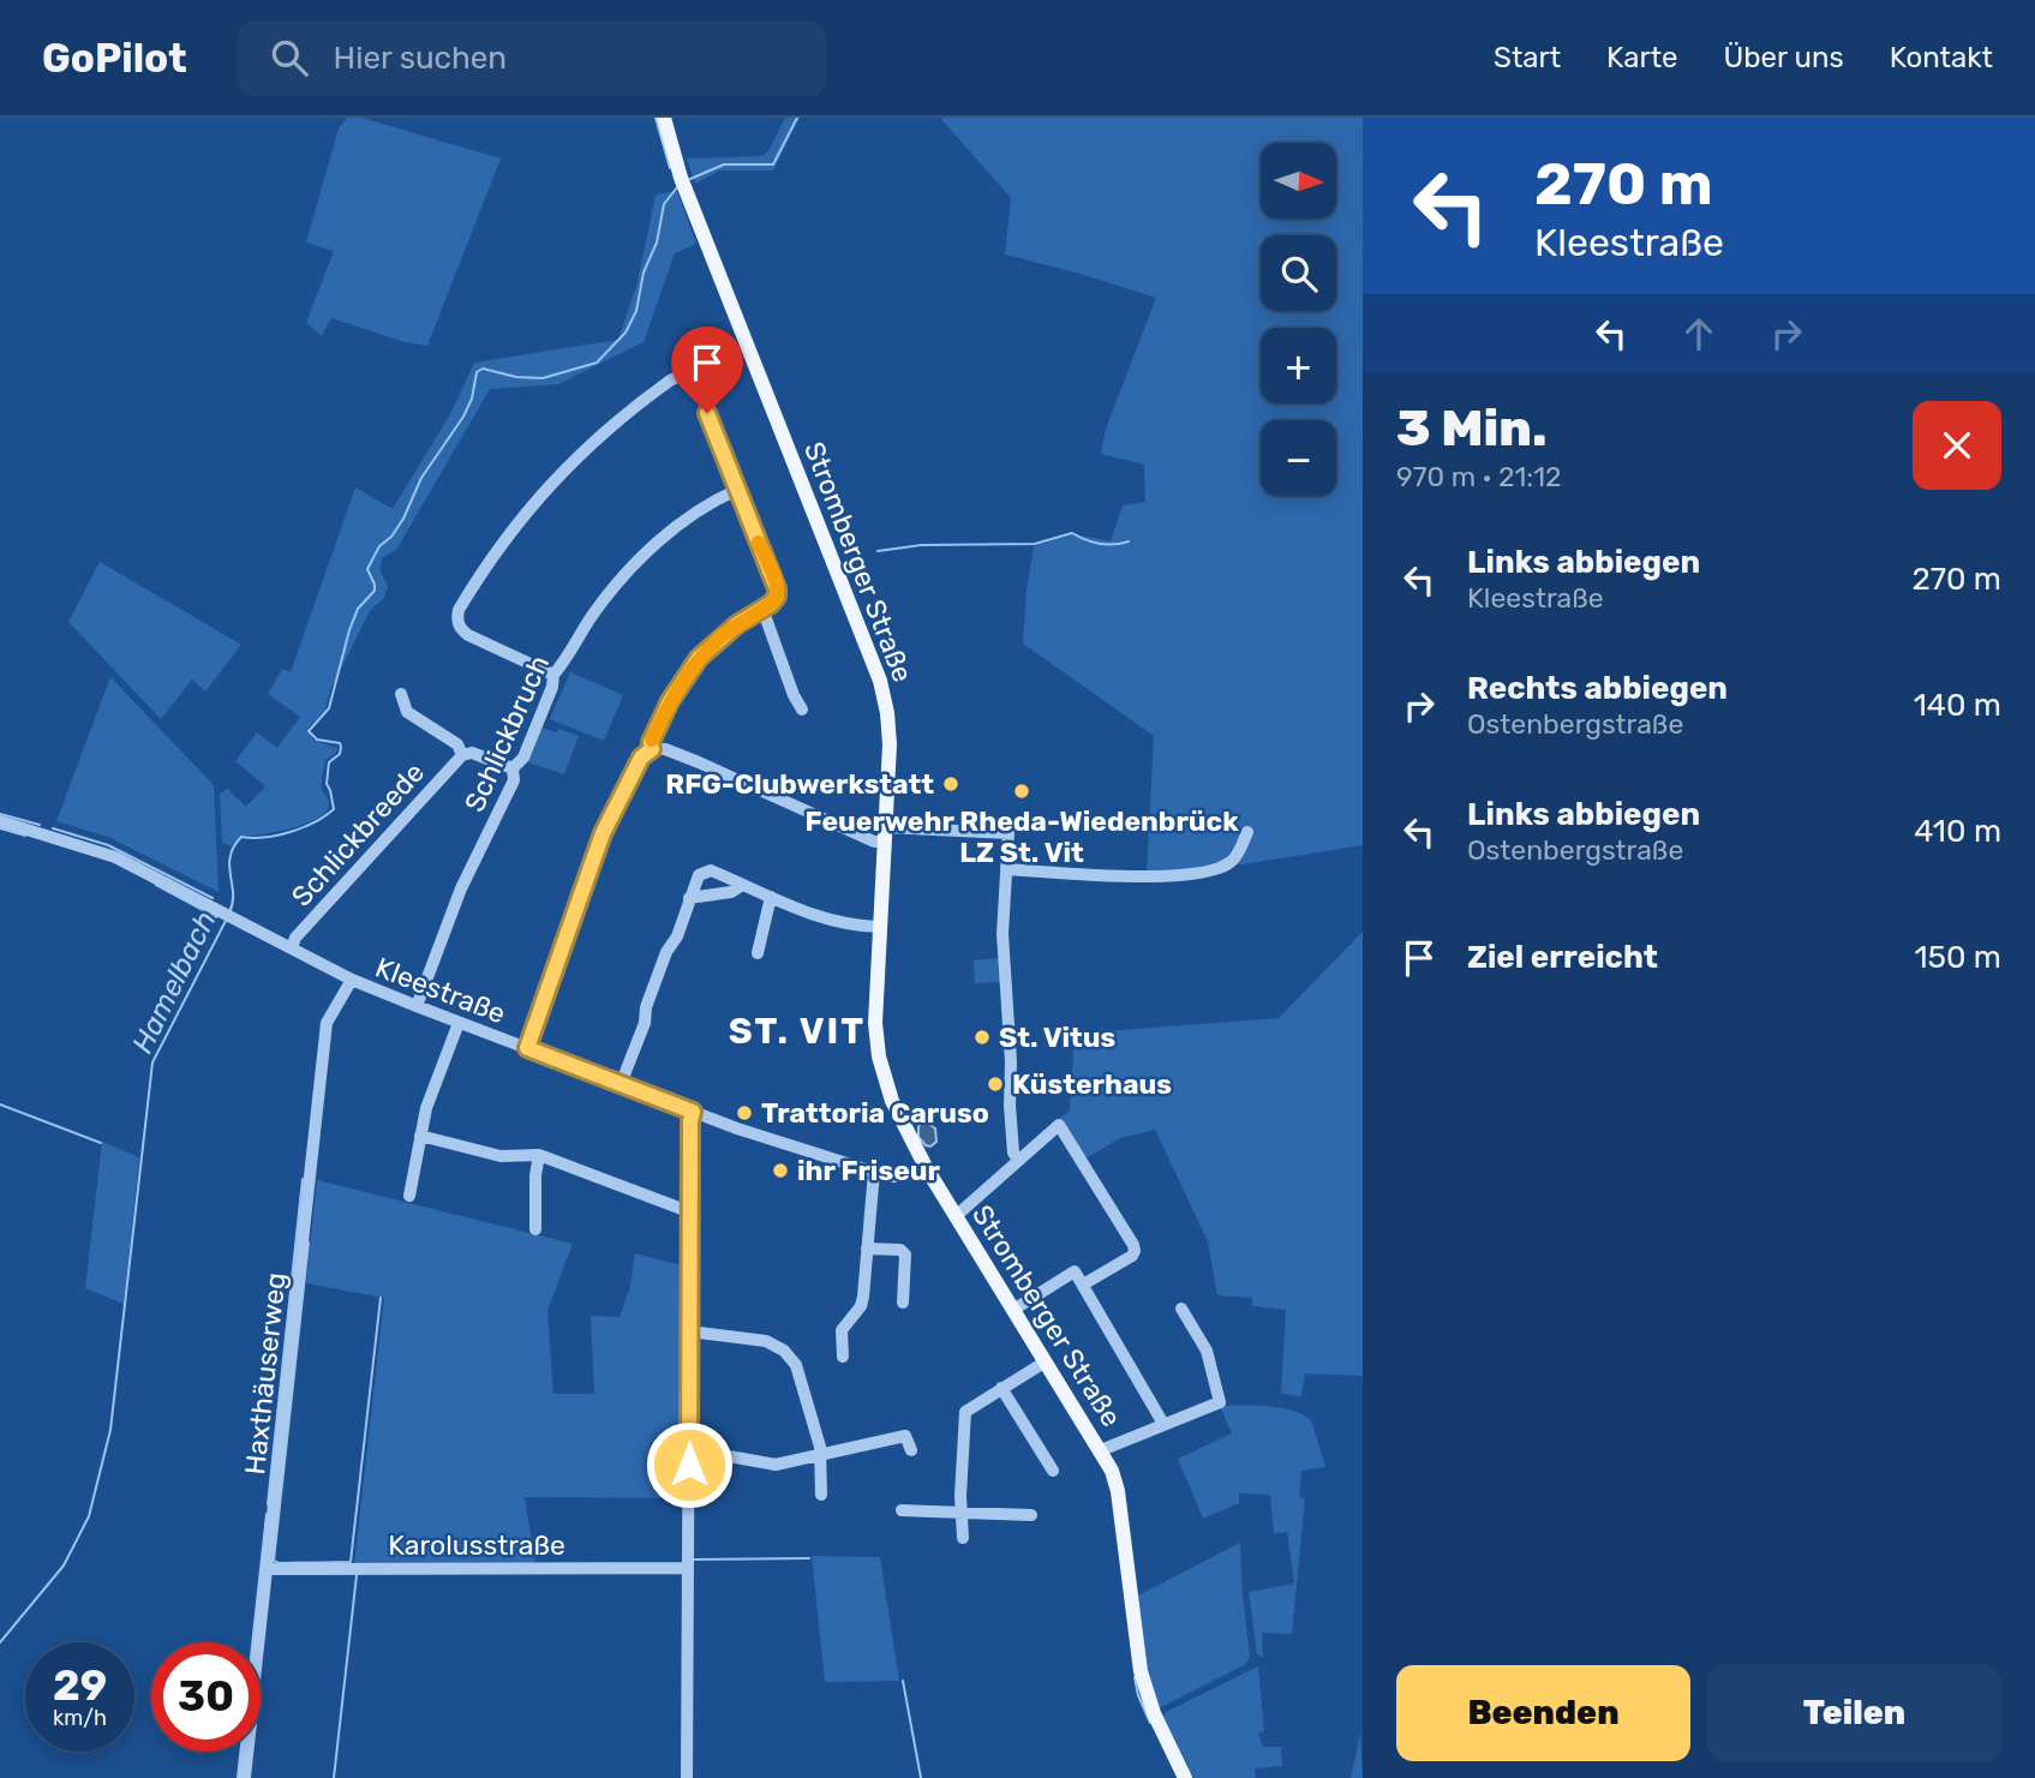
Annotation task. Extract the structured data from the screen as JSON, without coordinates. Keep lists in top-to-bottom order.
{
  "streets": {
    "main road": ["Stromberger Straße"],
    "street": [
      "Schlickbruch",
      "Schlickbreede",
      "Kleestraße",
      "Haxthäuserweg",
      "Karolusstraße"
    ]
  },
  "crossings": [
    ["Stromberger Straße", "Kleestraße"],
    ["Schlickbruch", "Schlickbreede"],
    ["Schlickbruch", "Kleestraße"],
    ["Schlickbreede", "Kleestraße"],
    ["Kleestraße", "Haxthäuserweg"],
    ["Haxthäuserweg", "Karolusstraße"]
  ],
  "districts": ["ST. VIT"],
  "water": ["Hamelbach"],
  "places": [
    "RFG-Clubwerkstatt",
    "Feuerwehr Rheda-Wiedenbrück LZ St. Vit",
    "St. Vitus",
    "Küsterhaus",
    "Trattoria Caruso",
    "ihr Friseur"
  ],
  "north": "right",
  "page": {
    "header": "GoPilot",
    "search": "Hier suchen",
    "nav": [
      "Start",
      "Karte",
      "Über uns",
      "Kontakt"
    ],
    "turn": ["270 m", "Kleestraße"],
    "map_buttons": ["+", "−"],
    "heading": ["3 Min.", "970 m · 21:12"],
    "list": [
      {
        "name": "Links abbiegen",
        "note": "Kleestraße",
        "value": "270 m"
      },
      {
        "name": "Rechts abbiegen",
        "note": "Ostenbergstraße",
        "value": "140 m"
      },
      {
        "name": "Links abbiegen",
        "note": "Ostenbergstraße",
        "value": "410 m"
      },
      {
        "name": "Ziel erreicht",
        "value": "150 m"
      }
    ],
    "speed": "29 km/h",
    "limit": "30",
    "buttons": ["Beenden", "Teilen"]
  }
}
